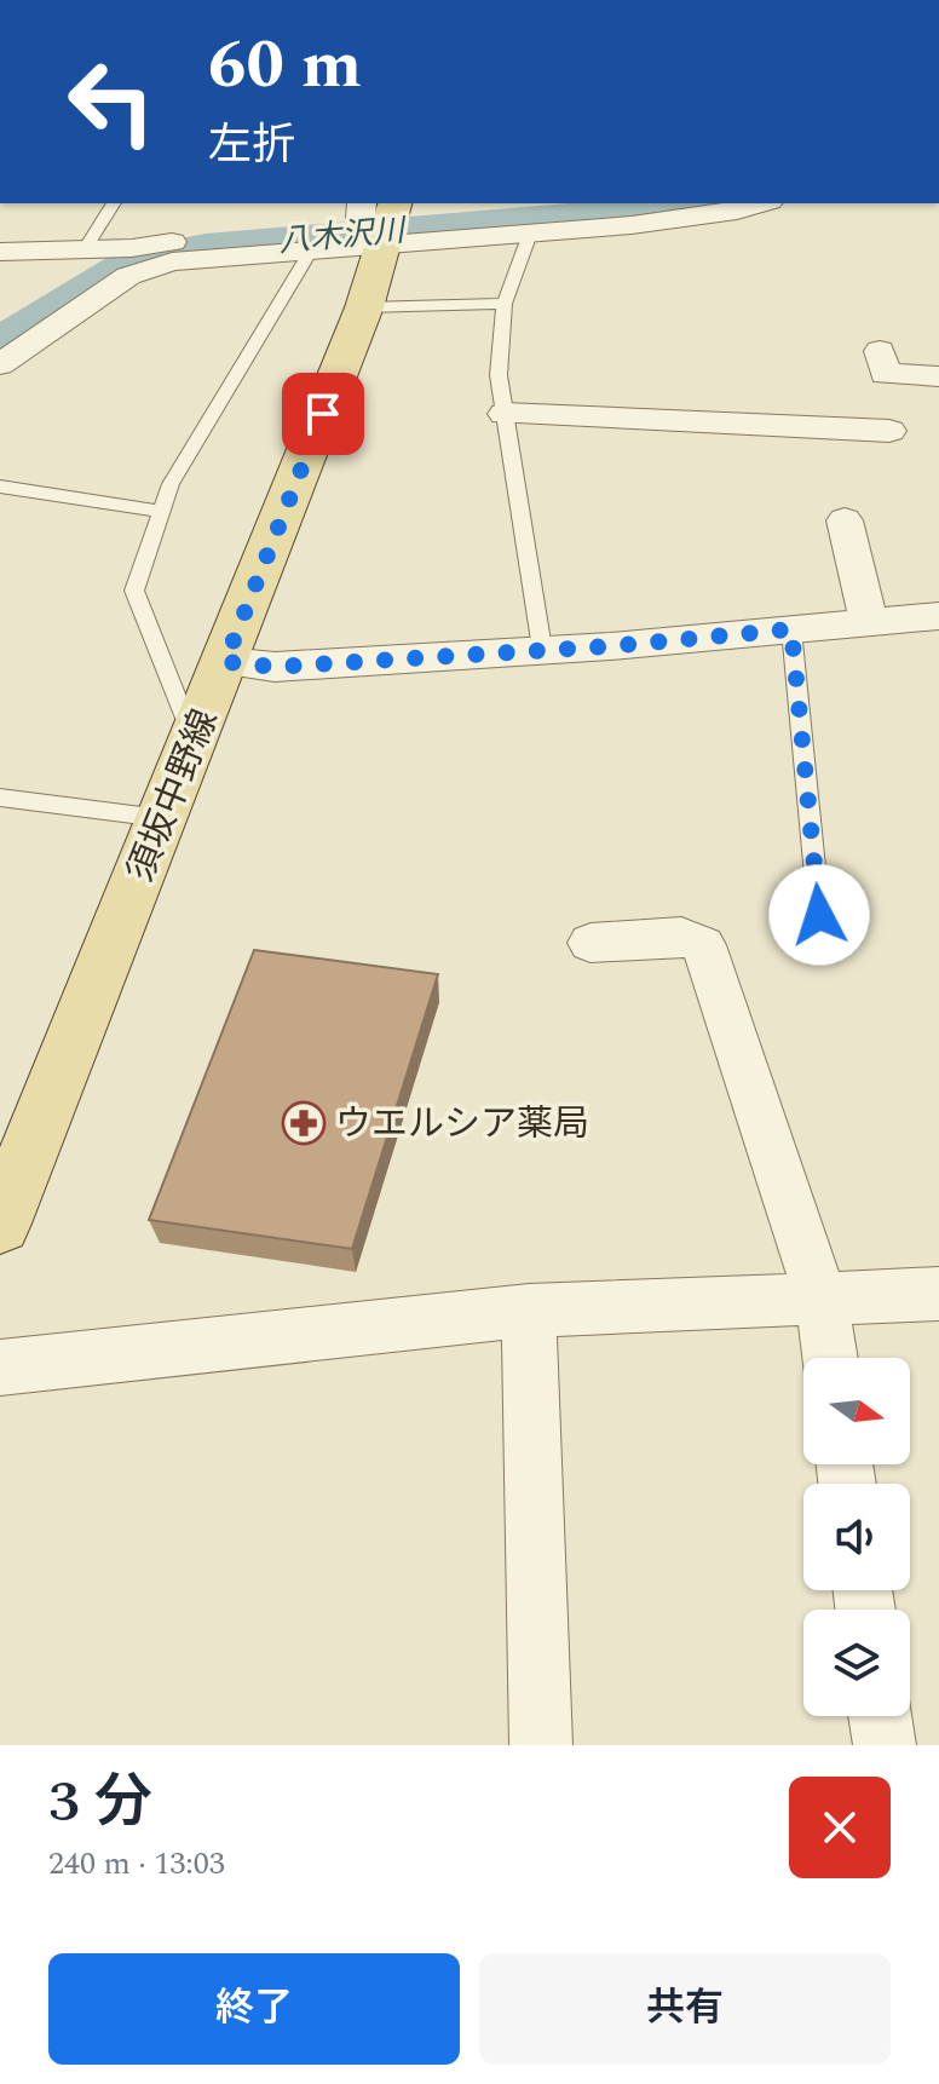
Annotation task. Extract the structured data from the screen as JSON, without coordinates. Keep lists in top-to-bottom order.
{
  "streets": {
    "main road": ["須坂中野線"]
  },
  "water": ["八木沢川"],
  "places": {
    "pharmacy": ["ウエルシア薬局"]
  },
  "north": "right",
  "page": {
    "turn": ["60 m", "左折"],
    "heading": ["3 分", "240 m · 13:03"],
    "buttons": ["終了", "共有"]
  }
}
